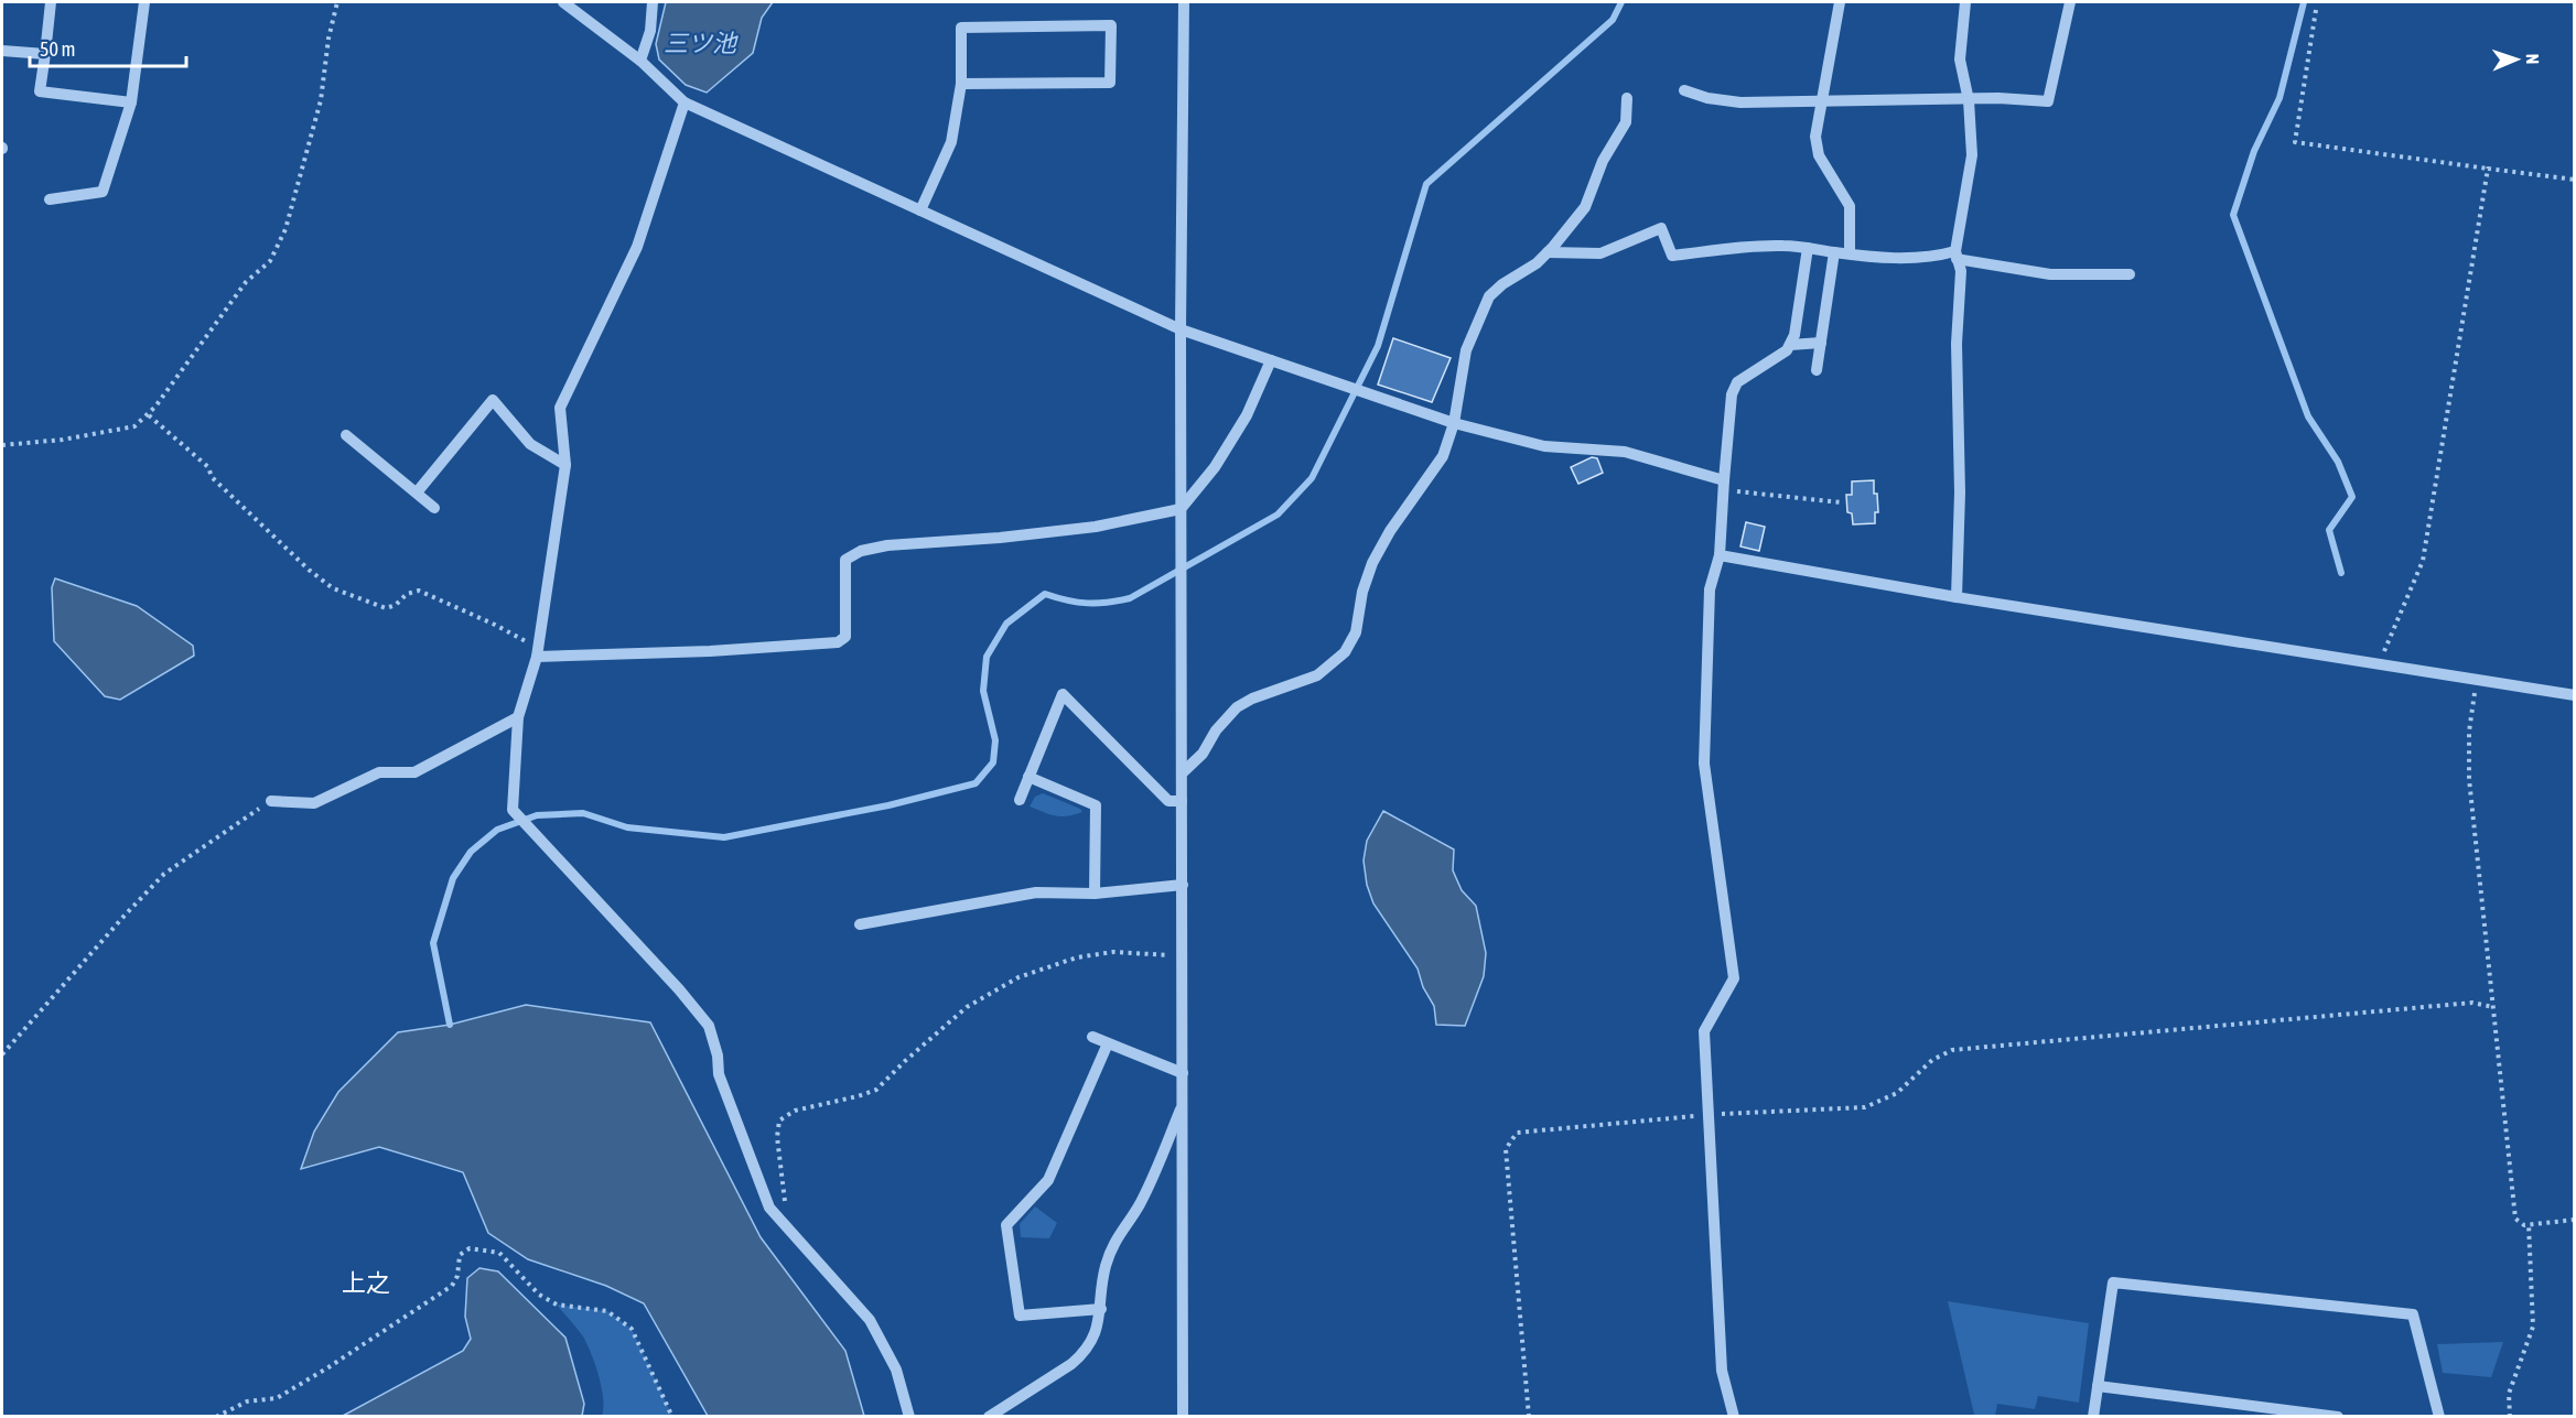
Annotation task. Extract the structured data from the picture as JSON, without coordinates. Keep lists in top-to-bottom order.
{
  "districts": ["上之"],
  "water": ["三ツ池"],
  "scale_bar": "50 m",
  "north": "right"
}
